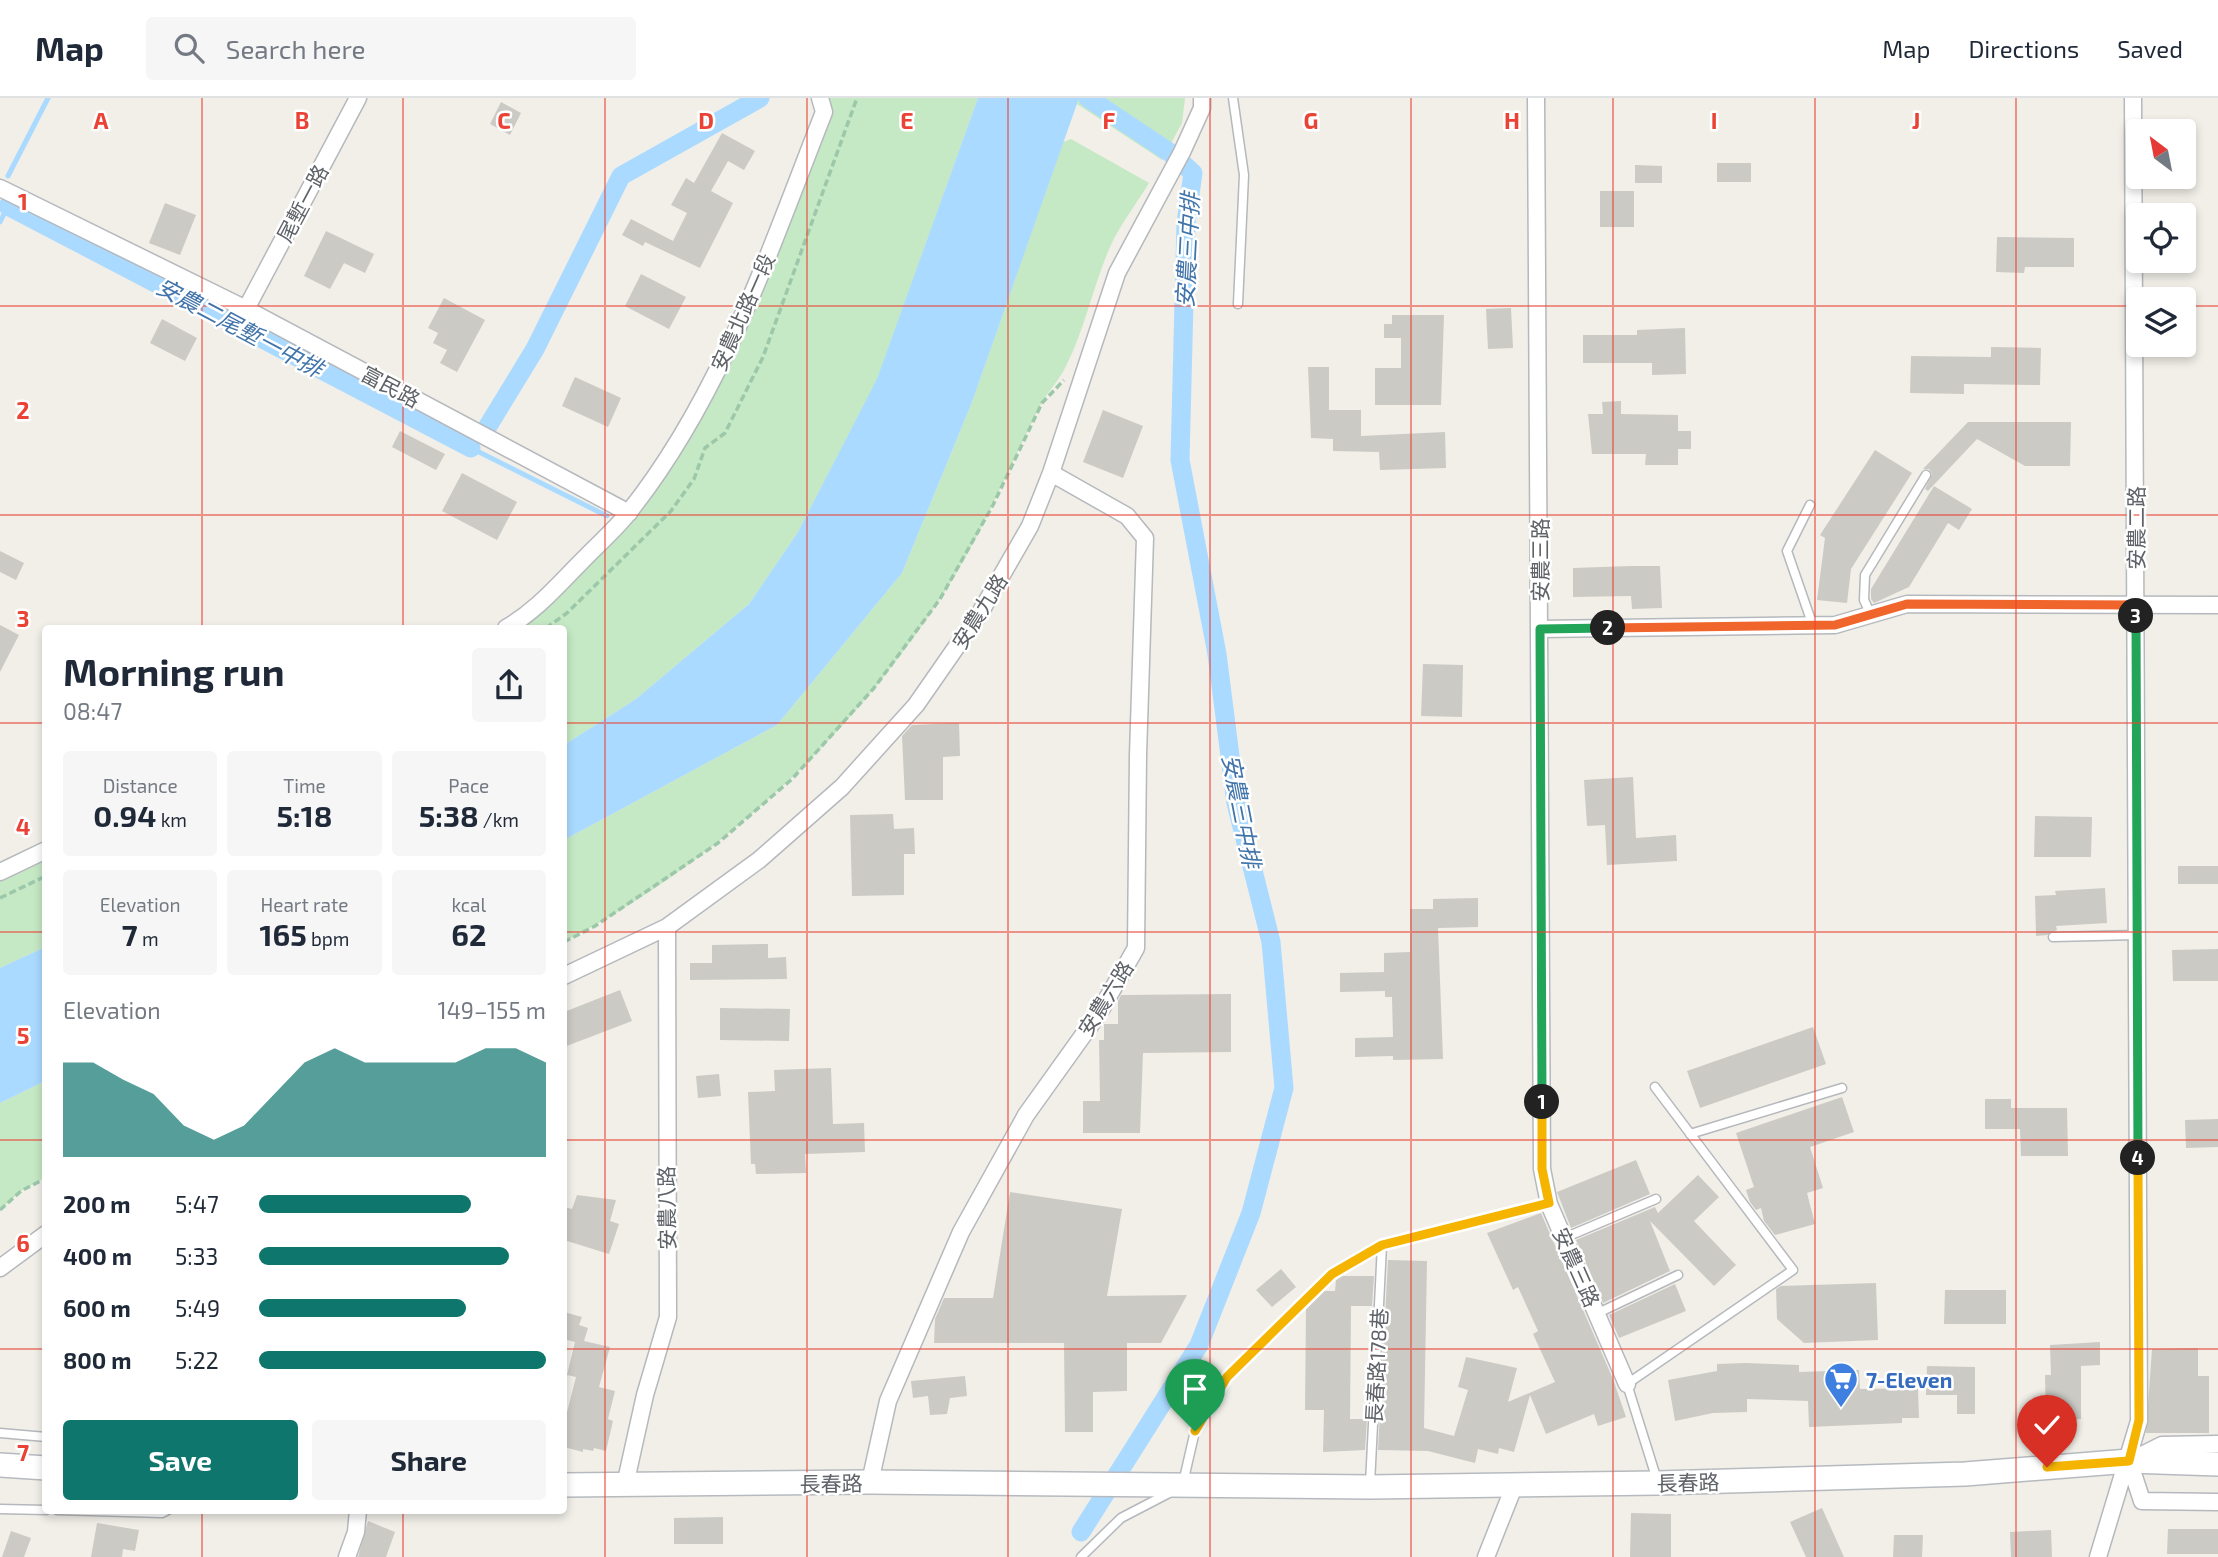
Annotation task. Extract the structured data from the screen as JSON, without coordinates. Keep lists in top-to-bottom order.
{
  "streets": {
    "street": [
      "尾塹一路",
      "安農北路一段",
      "富民路",
      "安農二路",
      "安農三路",
      "安農九路",
      "安農六路",
      "安農八路",
      "長春路"
    ],
    "lane": ["長春路178巷"]
  },
  "crossings": [
    ["尾塹一路", "富民路"],
    ["安農北路一段", "富民路"],
    ["安農二路", "長春路"],
    ["安農九路", "安農六路"],
    ["安農九路", "安農八路"],
    ["安農六路", "長春路"],
    ["安農八路", "長春路"],
    ["長春路178巷", "長春路"]
  ],
  "water": ["安農三中排", "安農二尾塹一中排"],
  "places": {
    "supermarket": ["7-Eleven"]
  },
  "north": "top left",
  "page": {
    "header": "Map",
    "search": "Search here",
    "nav": ["Map", "Directions", "Saved"],
    "pins": [
      "3",
      "2",
      "1",
      "4"
    ],
    "heading": ["Morning run", "08:47"],
    "stats": [
      ["Distance", "0.94 km"],
      ["Time", "5:18"],
      ["Pace", "5:38 /km"],
      ["Elevation", "7 m"],
      ["Heart rate", "165 bpm"],
      ["kcal", "62"]
    ],
    "chart": ["Elevation", "149–155 m"],
    "list": [
      {
        "name": "200 m",
        "note": "5:47"
      },
      {
        "name": "400 m",
        "note": "5:33"
      },
      {
        "name": "600 m",
        "note": "5:49"
      },
      {
        "name": "800 m",
        "note": "5:22"
      }
    ],
    "buttons": ["Save", "Share"]
  },
  "grid": {
    "columns": [
      "A",
      "B",
      "C",
      "D",
      "E",
      "F",
      "G",
      "H",
      "I",
      "J"
    ],
    "rows": [
      "1",
      "2",
      "3",
      "4",
      "5",
      "6",
      "7"
    ]
  }
}
